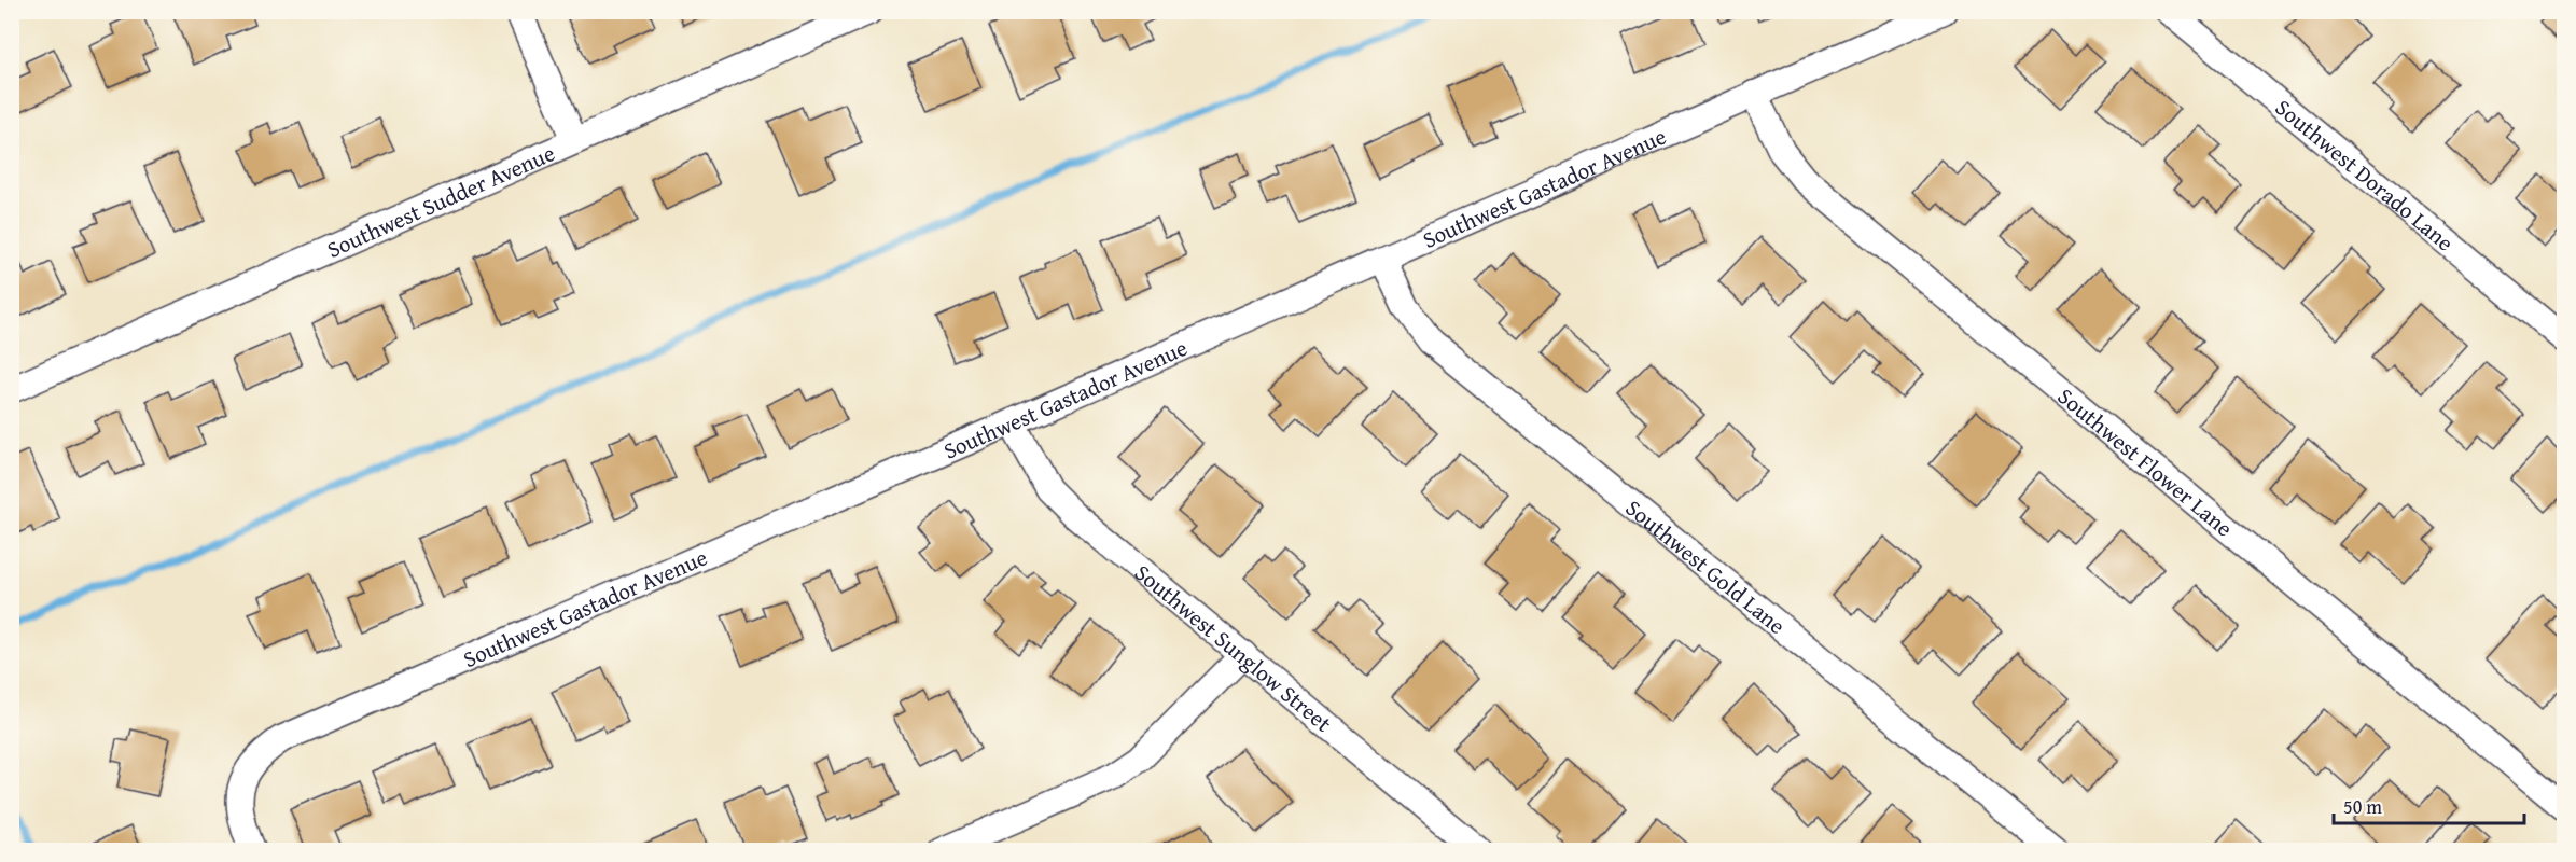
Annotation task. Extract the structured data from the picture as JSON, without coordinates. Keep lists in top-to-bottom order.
{
  "streets": {
    "street": [
      "Southwest Dorado Lane",
      "Southwest Gastador Avenue",
      "Southwest Sudder Avenue",
      "Southwest Flower Lane",
      "Southwest Gold Lane",
      "Southwest Sunglow Street"
    ]
  },
  "crossings": [
    ["Southwest Gastador Avenue", "Southwest Flower Lane"],
    ["Southwest Gastador Avenue", "Southwest Gold Lane"],
    ["Southwest Gastador Avenue", "Southwest Sunglow Street"]
  ],
  "scale_bar": "50 m"
}
